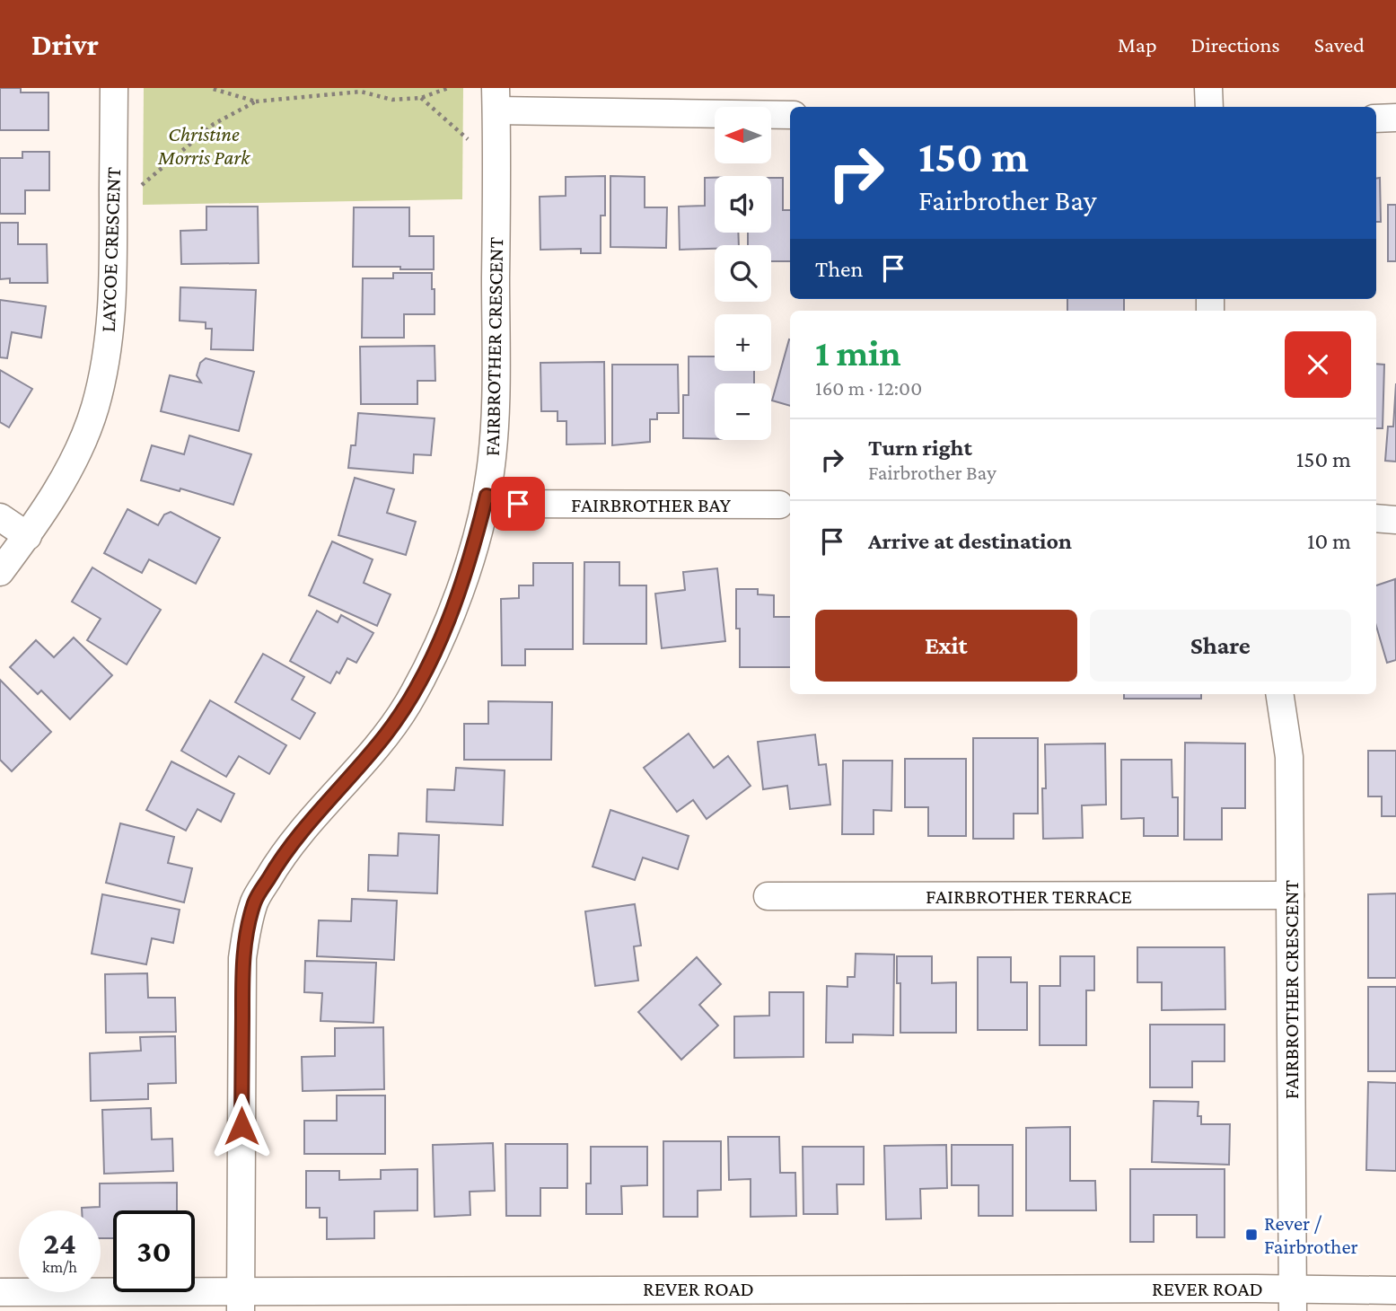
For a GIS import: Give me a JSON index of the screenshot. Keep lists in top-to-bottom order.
{
  "streets": {
    "street": [
      "LAYCOE CRESCENT",
      "FAIRBROTHER CRESCENT",
      "FAIRBROTHER BAY",
      "FAIRBROTHER TERRACE",
      "REVER ROAD"
    ]
  },
  "crossings": [
    ["FAIRBROTHER CRESCENT", "FAIRBROTHER BAY"],
    ["FAIRBROTHER CRESCENT", "FAIRBROTHER TERRACE"],
    ["FAIRBROTHER CRESCENT", "REVER ROAD"]
  ],
  "parks": ["Christine Morris Park"],
  "places": {
    "transit": ["Rever / Fairbrother"]
  },
  "north": "left",
  "page": {
    "header": "Drivr",
    "nav": ["Map", "Directions", "Saved"],
    "map_buttons": ["+", "−"],
    "turn": ["150 m", "Fairbrother Bay"],
    "then": "Then",
    "heading": ["1 min", "160 m · 12:00"],
    "list": [
      {
        "name": "Turn right",
        "note": "Fairbrother Bay",
        "value": "150 m"
      },
      {
        "name": "Arrive at destination",
        "value": "10 m"
      }
    ],
    "buttons": ["Exit", "Share"],
    "speed": "24 km/h",
    "limit": "30"
  }
}
